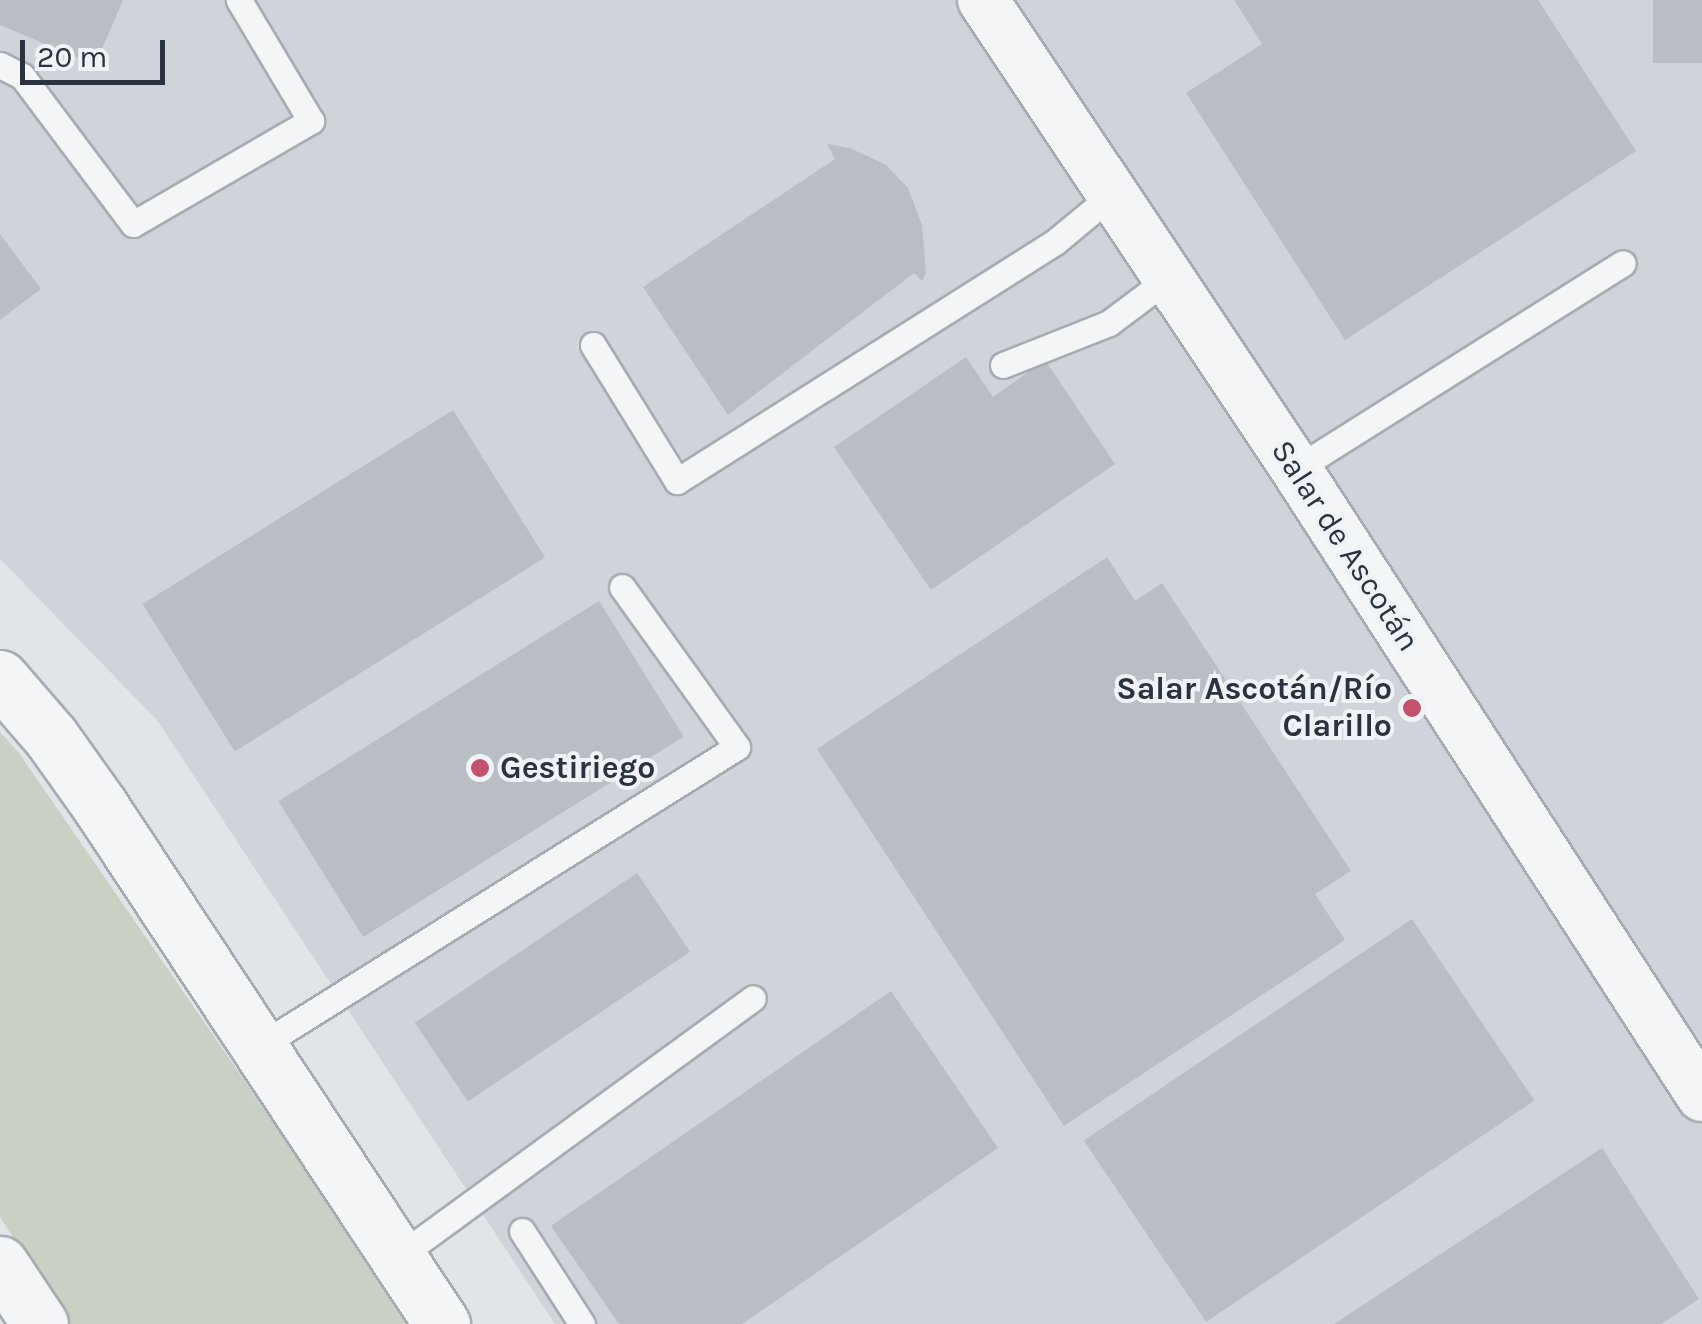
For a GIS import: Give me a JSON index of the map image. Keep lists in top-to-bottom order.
{
  "streets": {
    "street": ["Salar de Ascotán"]
  },
  "places": ["Salar Ascotán/Río Clarillo", "Gestiriego"],
  "scale_bar": "20 m"
}
